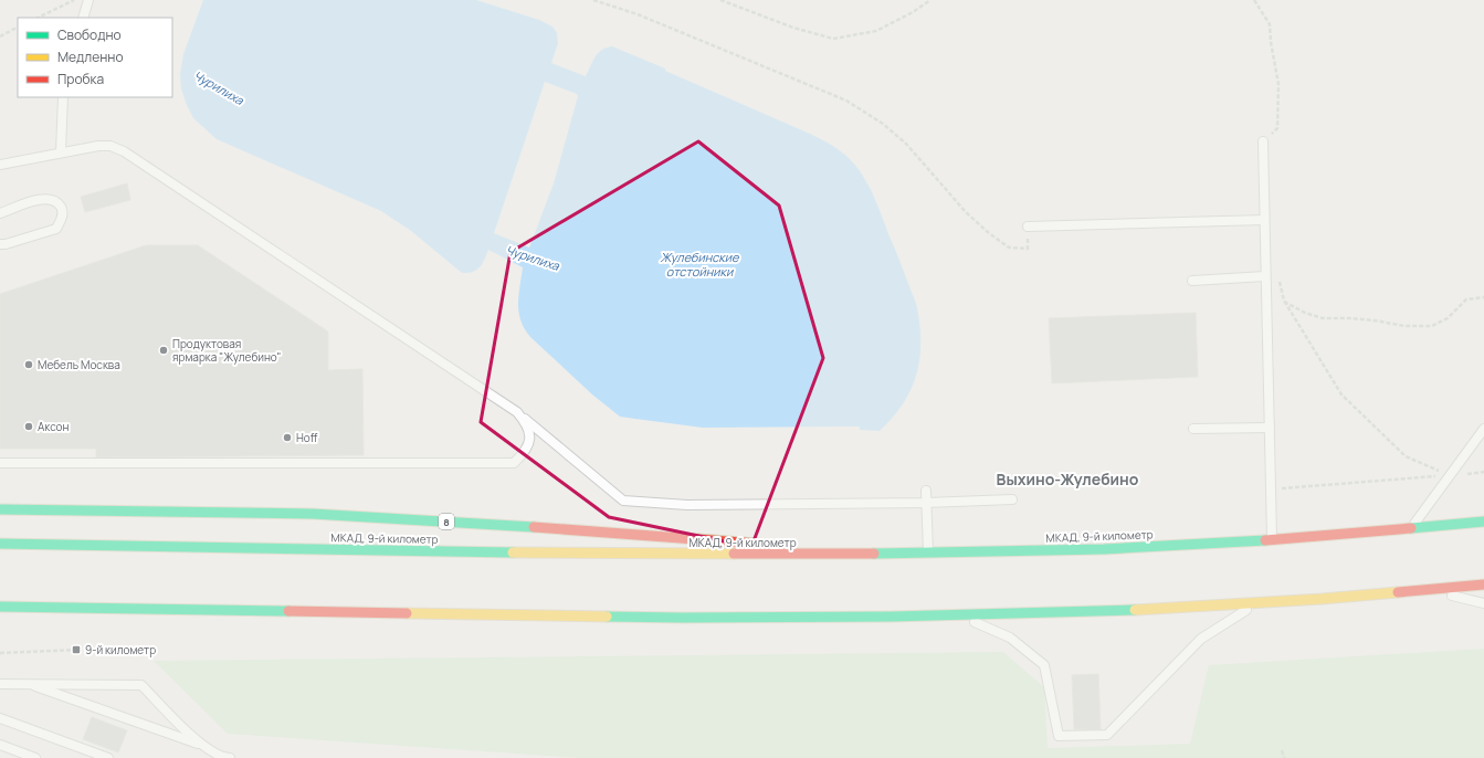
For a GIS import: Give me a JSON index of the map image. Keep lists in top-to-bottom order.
{
  "streets": {
    "main road": ["8", "МКАД, 9-й километр"]
  },
  "crossings": [
    ["8", "МКАД, 9-й километр"]
  ],
  "districts": ["Выхино-Жулебино"],
  "water": ["Чурилиха", "Жулебинские отстойники"],
  "places": {
    "other": [
      "Продуктовая ярмарка \"Жулебино\"",
      "Мебель Москва",
      "Аксон",
      "Hoff"
    ],
    "transit": ["9-й километр"]
  },
  "legend": ["Свободно", "Медленно", "Пробка"]
}
